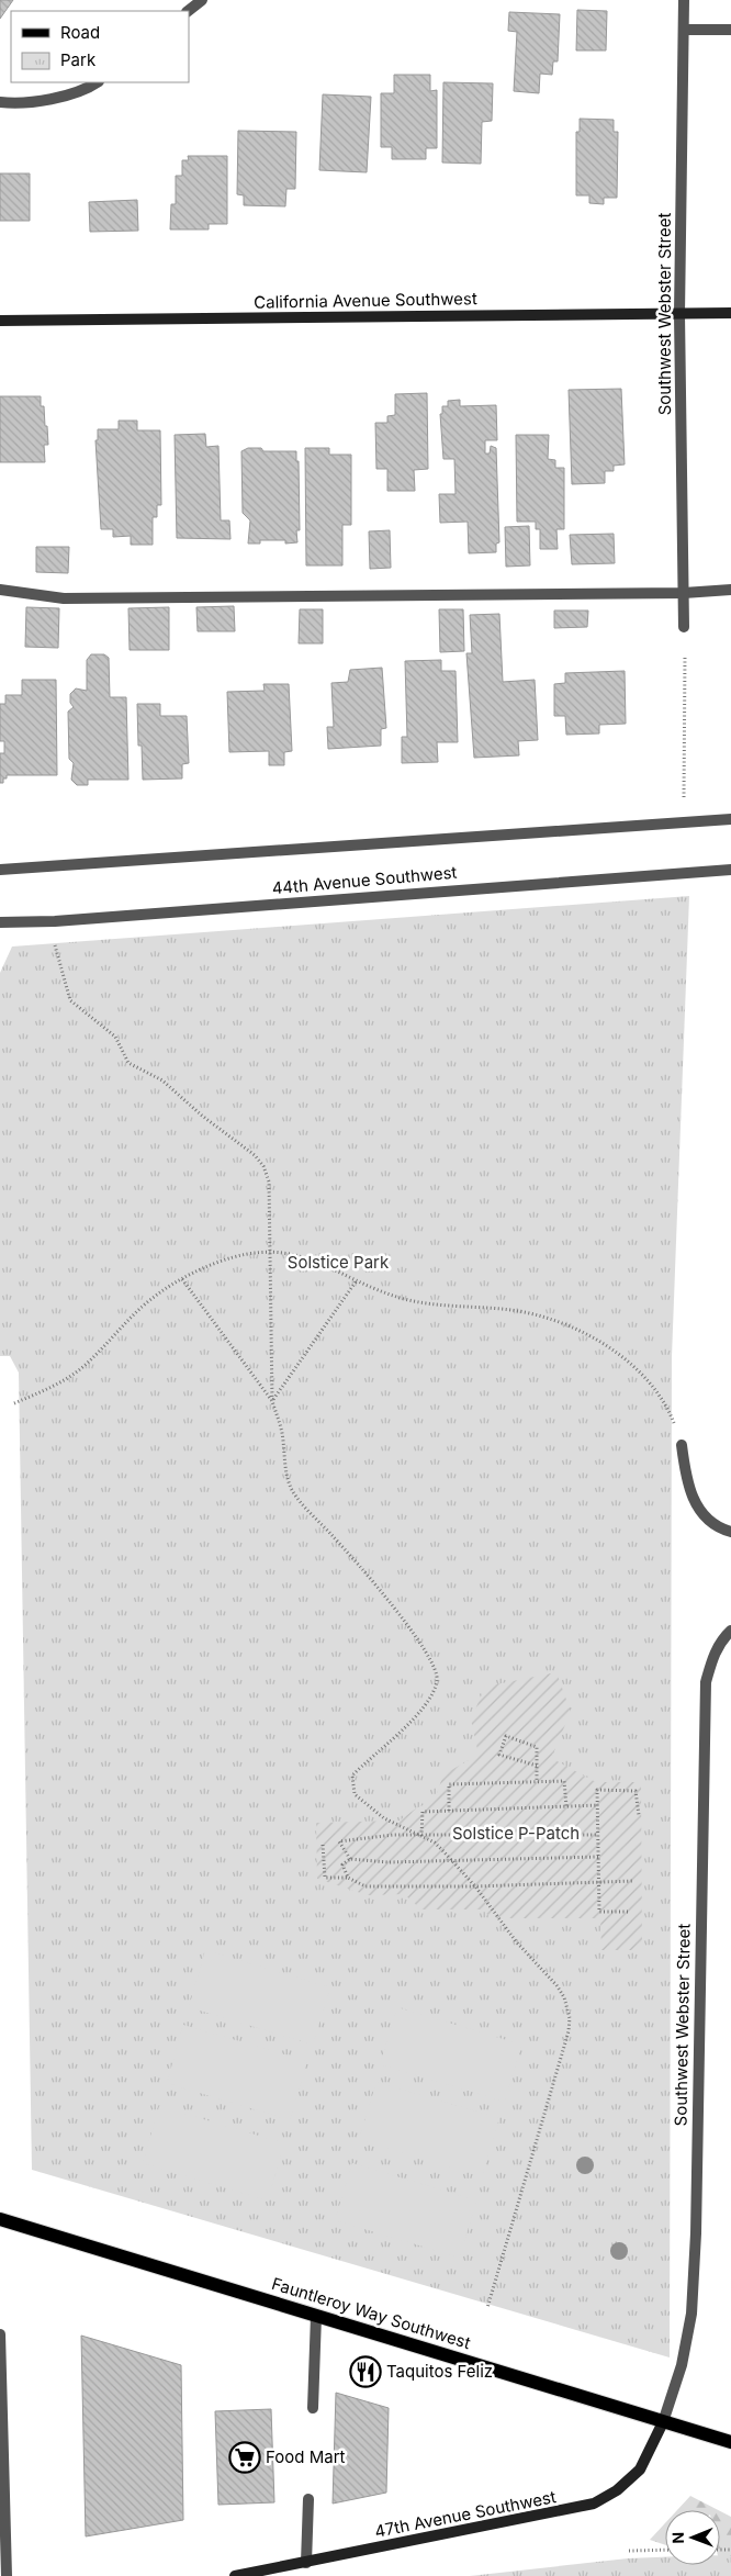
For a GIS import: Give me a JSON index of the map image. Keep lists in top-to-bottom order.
{
  "streets": {
    "main road": ["California Avenue Southwest", "Fauntleroy Way Southwest", "47th Avenue Southwest"],
    "street": ["Southwest Webster Street", "44th Avenue Southwest"]
  },
  "crossings": [
    ["California Avenue Southwest", "Southwest Webster Street"],
    ["Southwest Webster Street", "Fauntleroy Way Southwest"],
    ["Southwest Webster Street", "47th Avenue Southwest"],
    ["Fauntleroy Way Southwest", "47th Avenue Southwest"]
  ],
  "parks": ["Solstice Park", "Solstice P-Patch"],
  "places": {
    "restaurant": ["Taquitos Feliz"],
    "supermarket": ["Food Mart"]
  },
  "legend": ["Road", "Park"],
  "north": "left"
}
